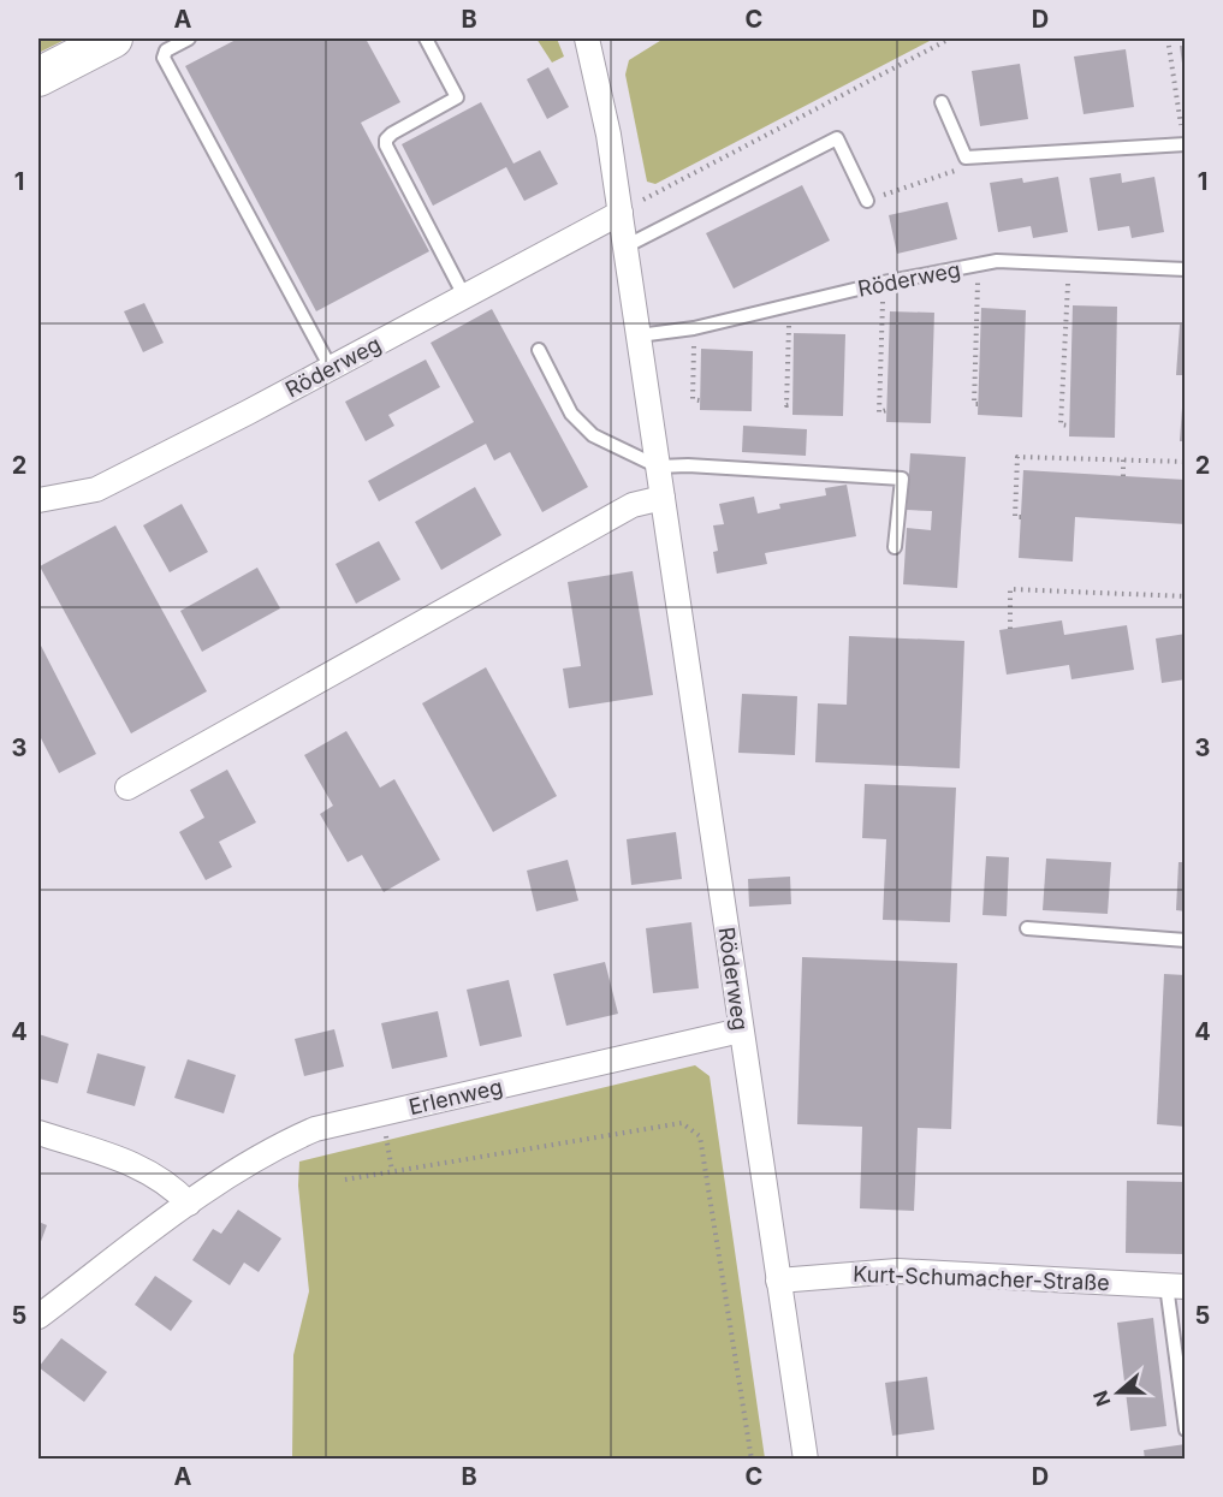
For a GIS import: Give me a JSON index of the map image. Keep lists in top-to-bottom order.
{
  "streets": {
    "street": ["Röderweg", "Erlenweg", "Kurt-Schumacher-Straße"]
  },
  "crossings": [
    ["Röderweg", "Erlenweg"],
    ["Röderweg", "Kurt-Schumacher-Straße"]
  ],
  "north": "left",
  "grid": {
    "columns": [
      "A",
      "B",
      "C",
      "D"
    ],
    "rows": [
      "1",
      "2",
      "3",
      "4",
      "5"
    ]
  }
}
